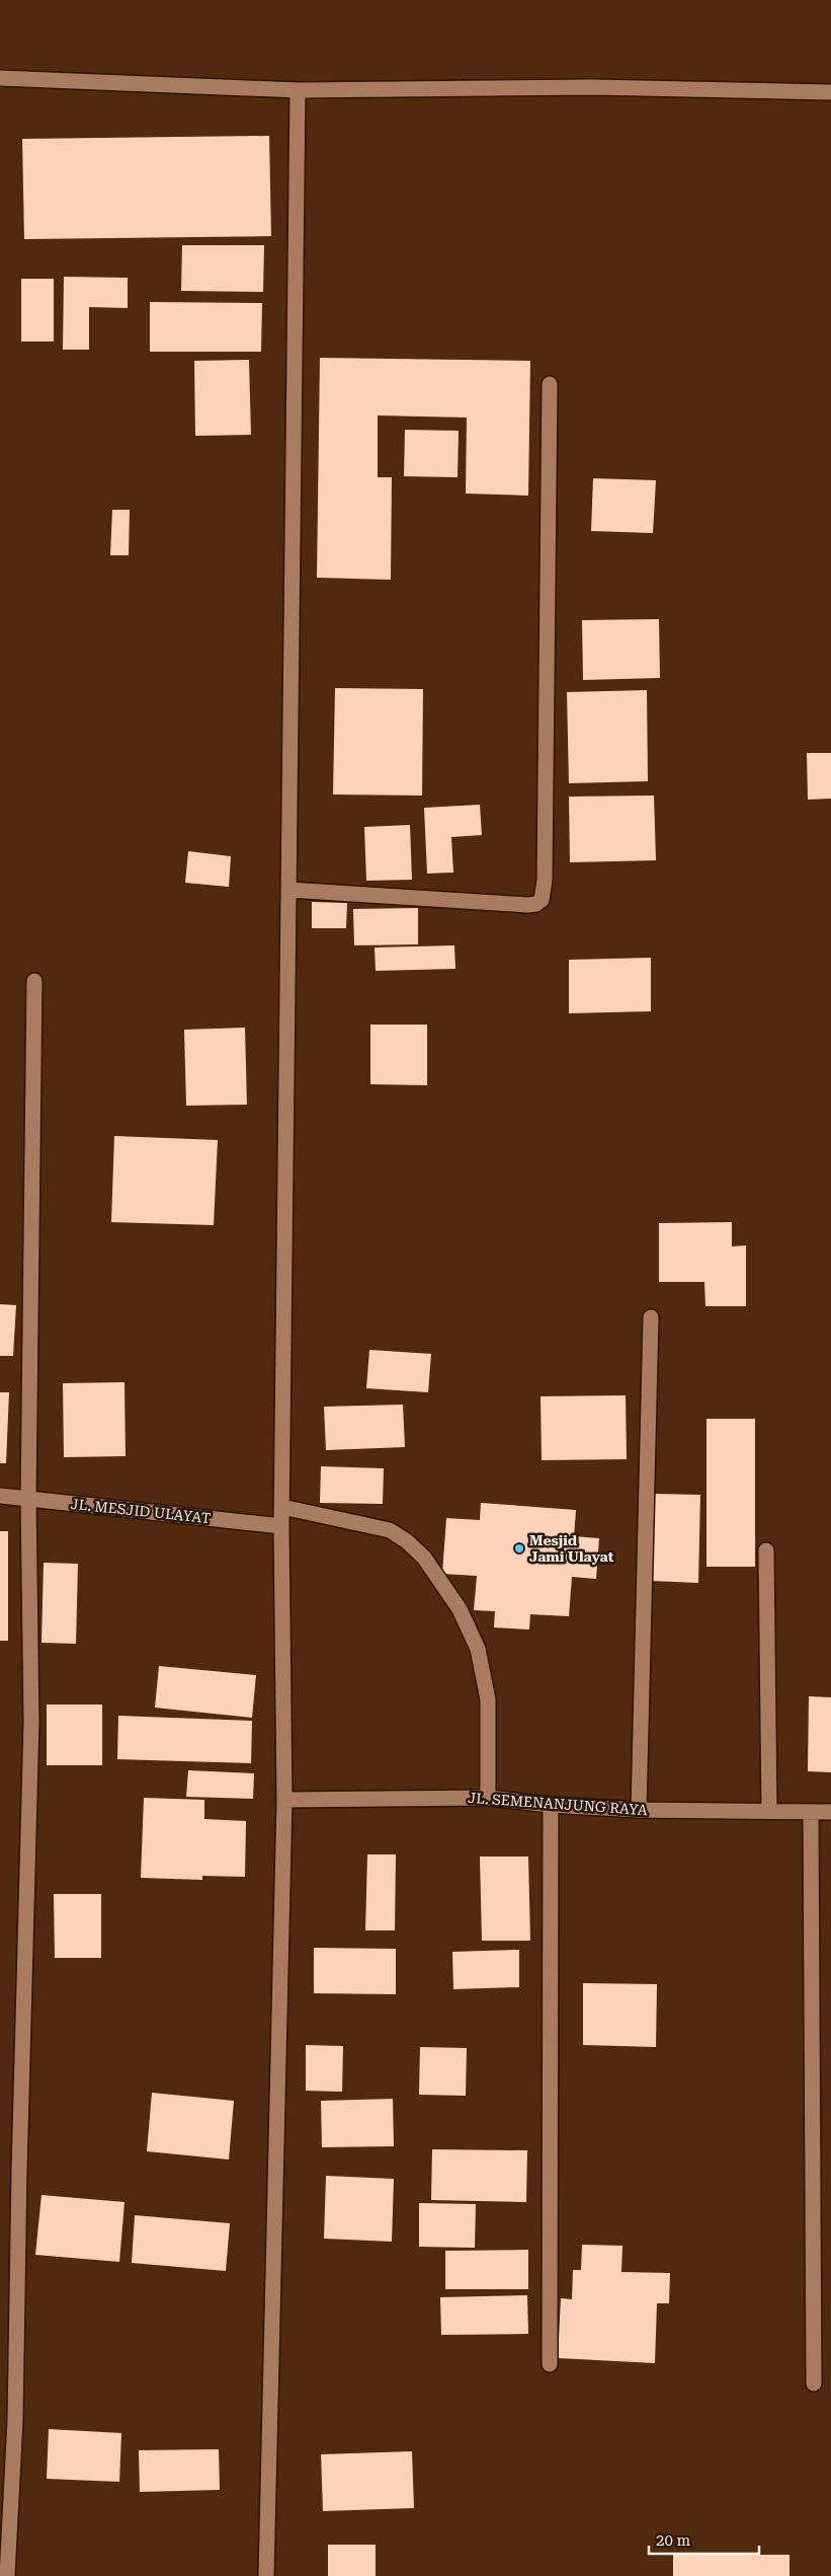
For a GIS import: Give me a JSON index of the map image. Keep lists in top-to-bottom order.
{
  "streets": {
    "street": ["JL. MESJID ULAYAT", "JL. SEMENANJUNG RAYA"]
  },
  "places": ["Mesjid Jami Ulayat"],
  "scale_bar": "20 m"
}
